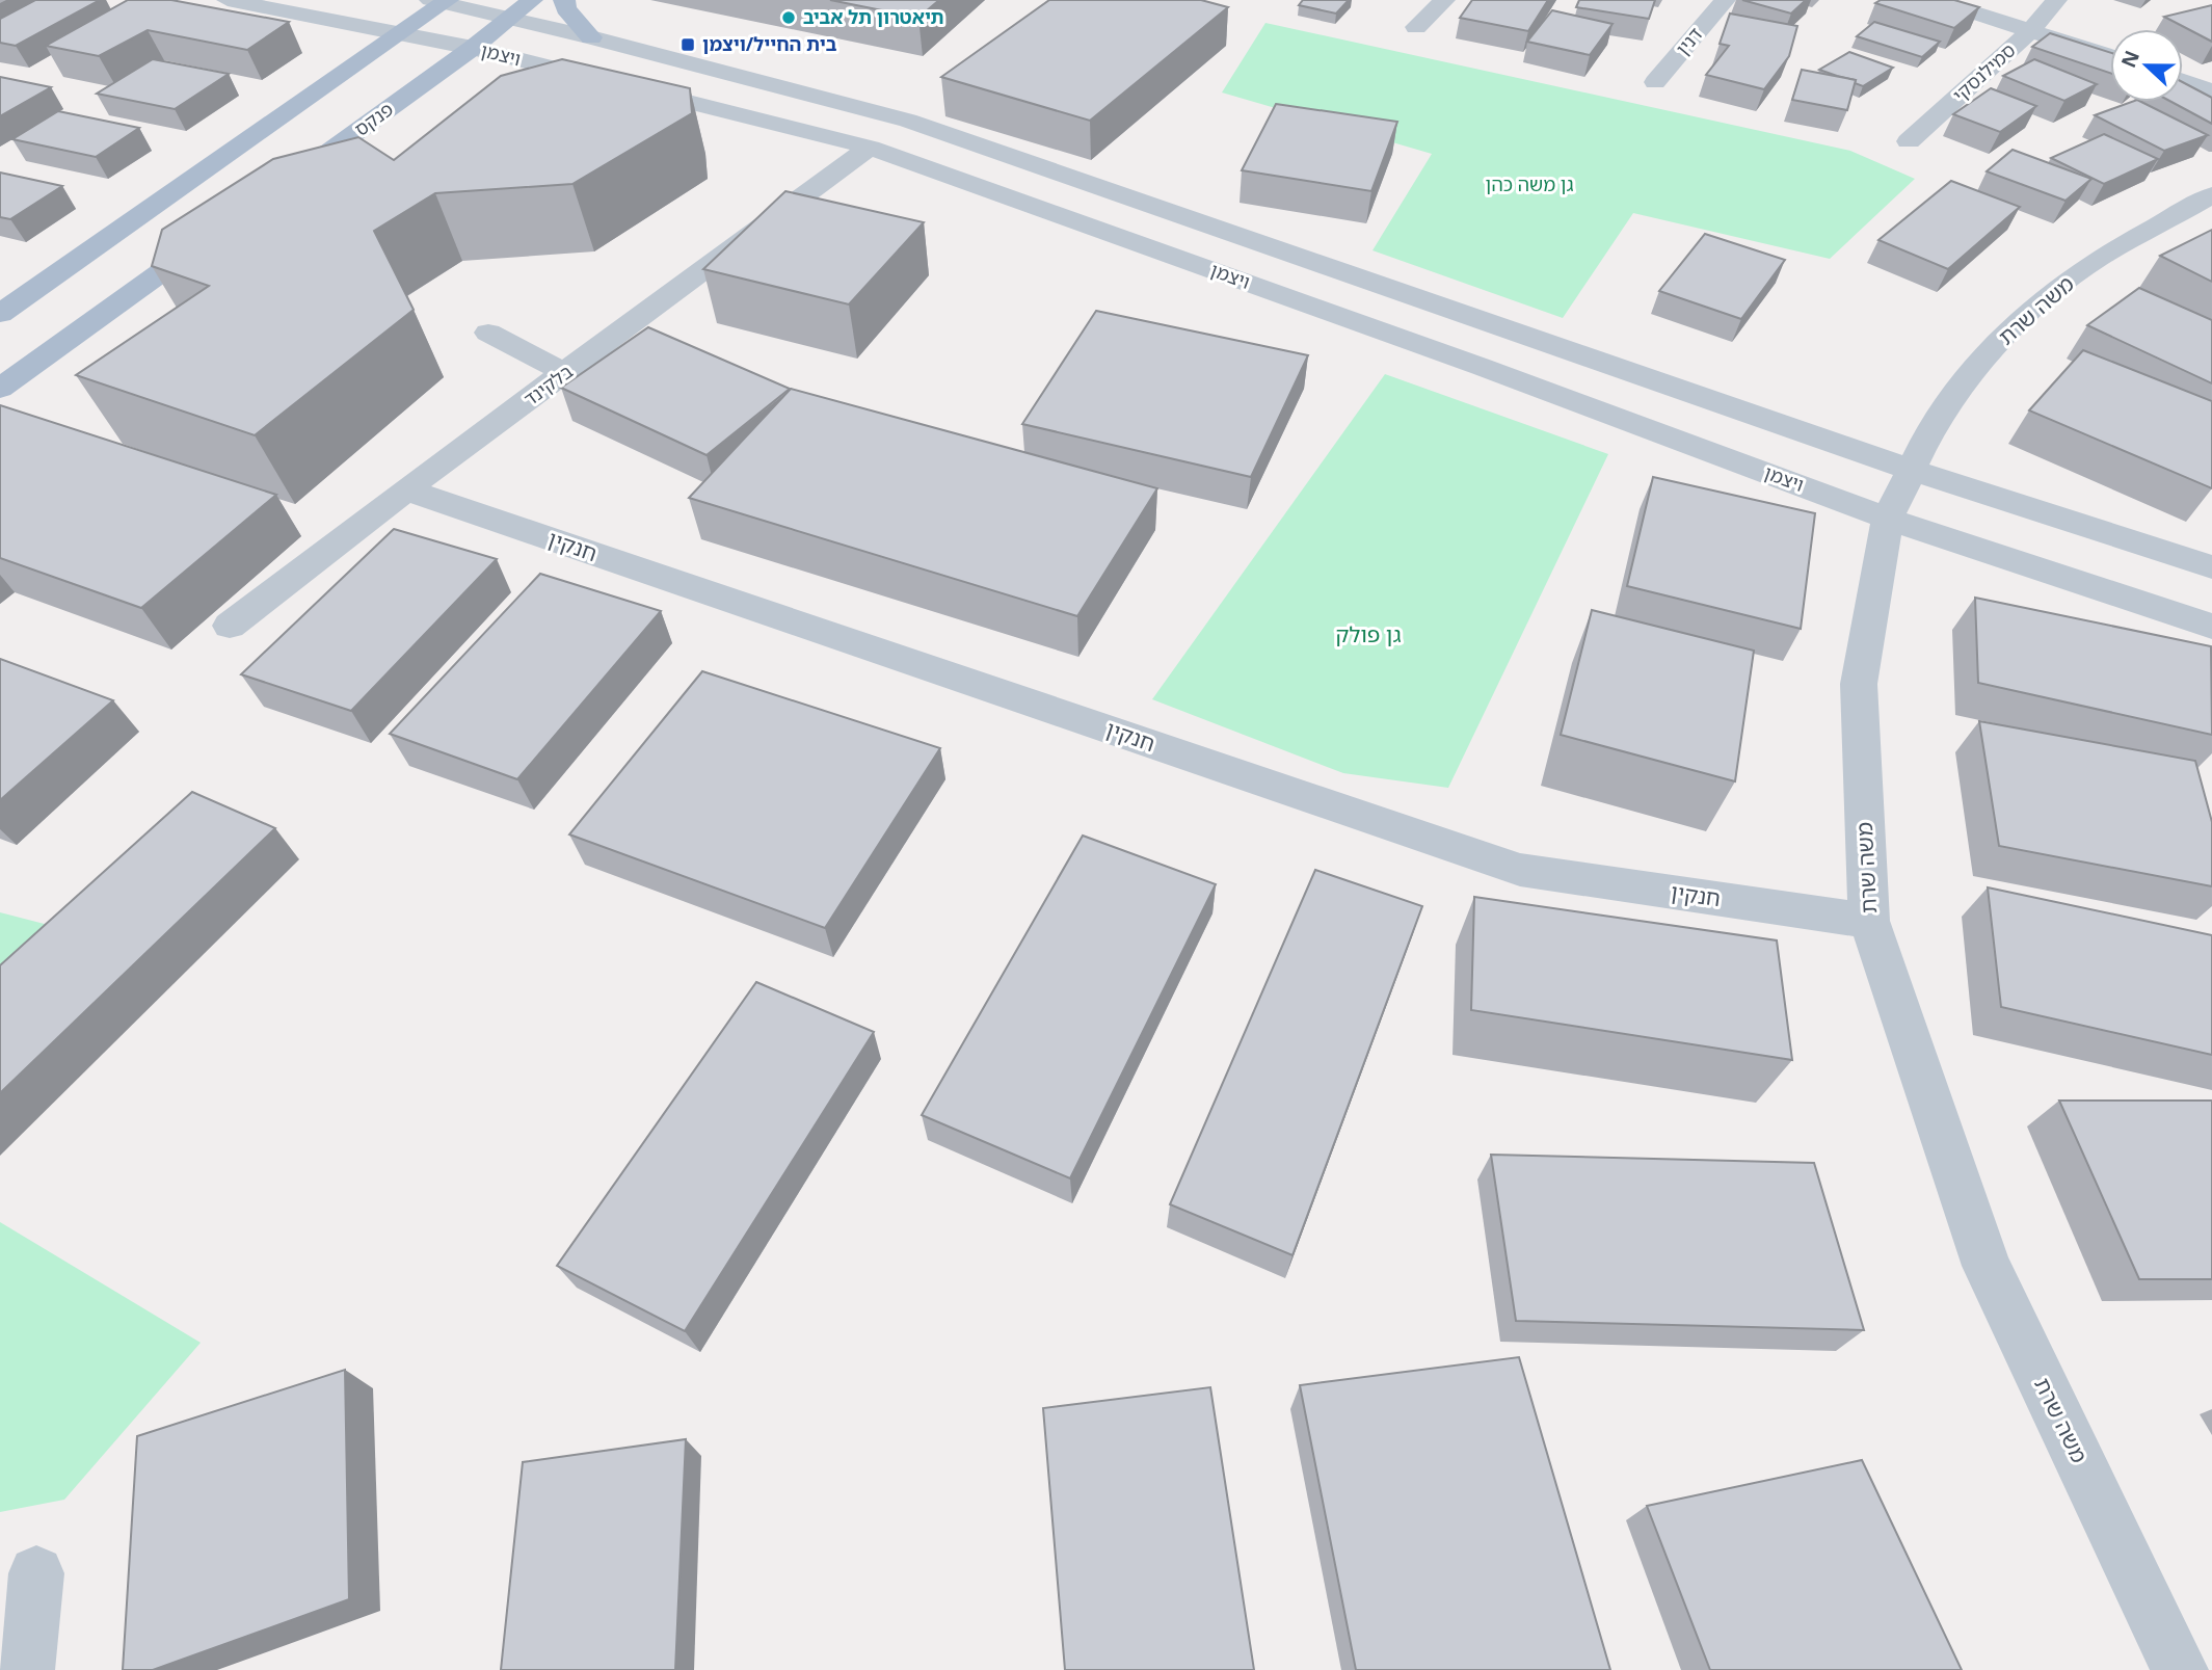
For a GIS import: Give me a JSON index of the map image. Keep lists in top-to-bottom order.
{
  "streets": {
    "main road": ["פנקס"],
    "street": [
      "דנין",
      "ויצמן",
      "סמילנסקי",
      "משה שרת",
      "בלקינד",
      "חנקין"
    ]
  },
  "crossings": [
    ["ויצמן", "פנקס"],
    ["ויצמן", "משה שרת"],
    ["ויצמן", "בלקינד"],
    ["משה שרת", "חנקין"],
    ["בלקינד", "חנקין"]
  ],
  "parks": ["גן משה כהן", "גן פולק"],
  "places": {
    "other": ["תיאטרון תל אביב"],
    "transit": ["בית החייל/ויצמן"]
  },
  "north": "left"
}
